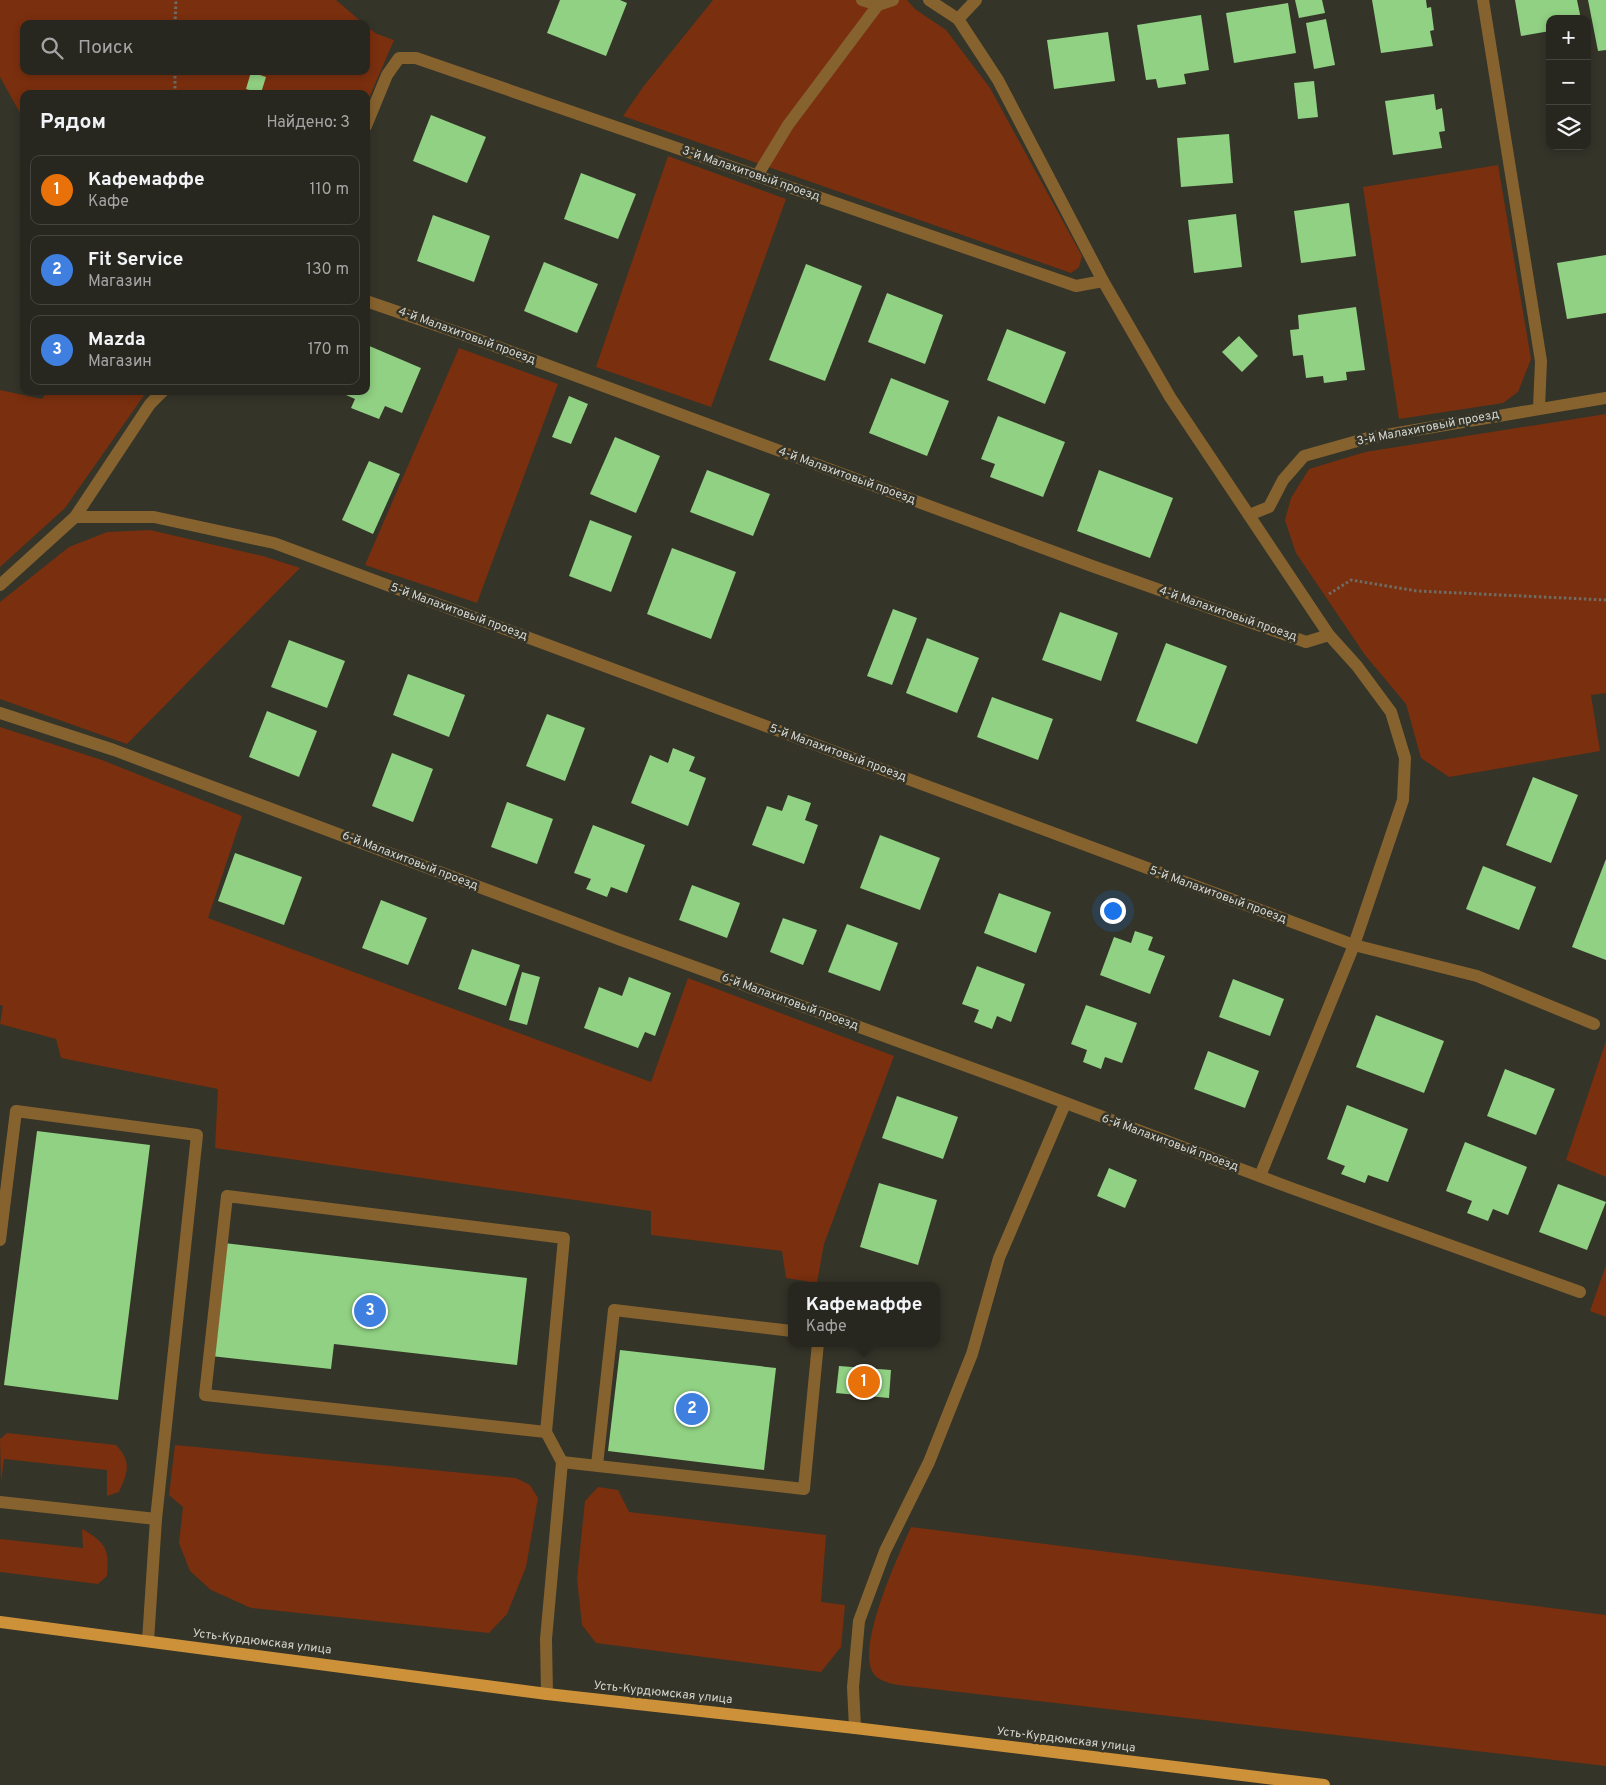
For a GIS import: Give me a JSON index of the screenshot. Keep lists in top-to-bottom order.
{
  "streets": {
    "main road": ["Усть-Курдюмская улица"],
    "street": [
      "3-й Малахитовый проезд",
      "4-й Малахитовый проезд",
      "5-й Малахитовый проезд",
      "6-й Малахитовый проезд"
    ]
  },
  "page": {
    "map_buttons": ["+", "−"],
    "search": "Поиск",
    "heading": ["Рядом", "Найдено: 3"],
    "list": [
      {
        "mark": "1",
        "name": "Кафемаффе",
        "note": "Кафе",
        "value": "110 m"
      },
      {
        "mark": "2",
        "name": "Fit Service",
        "note": "Магазин",
        "value": "130 m"
      },
      {
        "mark": "3",
        "name": "Mazda",
        "note": "Магазин",
        "value": "170 m"
      }
    ],
    "popup": ["Кафемаффе", "Кафе"],
    "pins": ["3", "1", "2"]
  }
}
